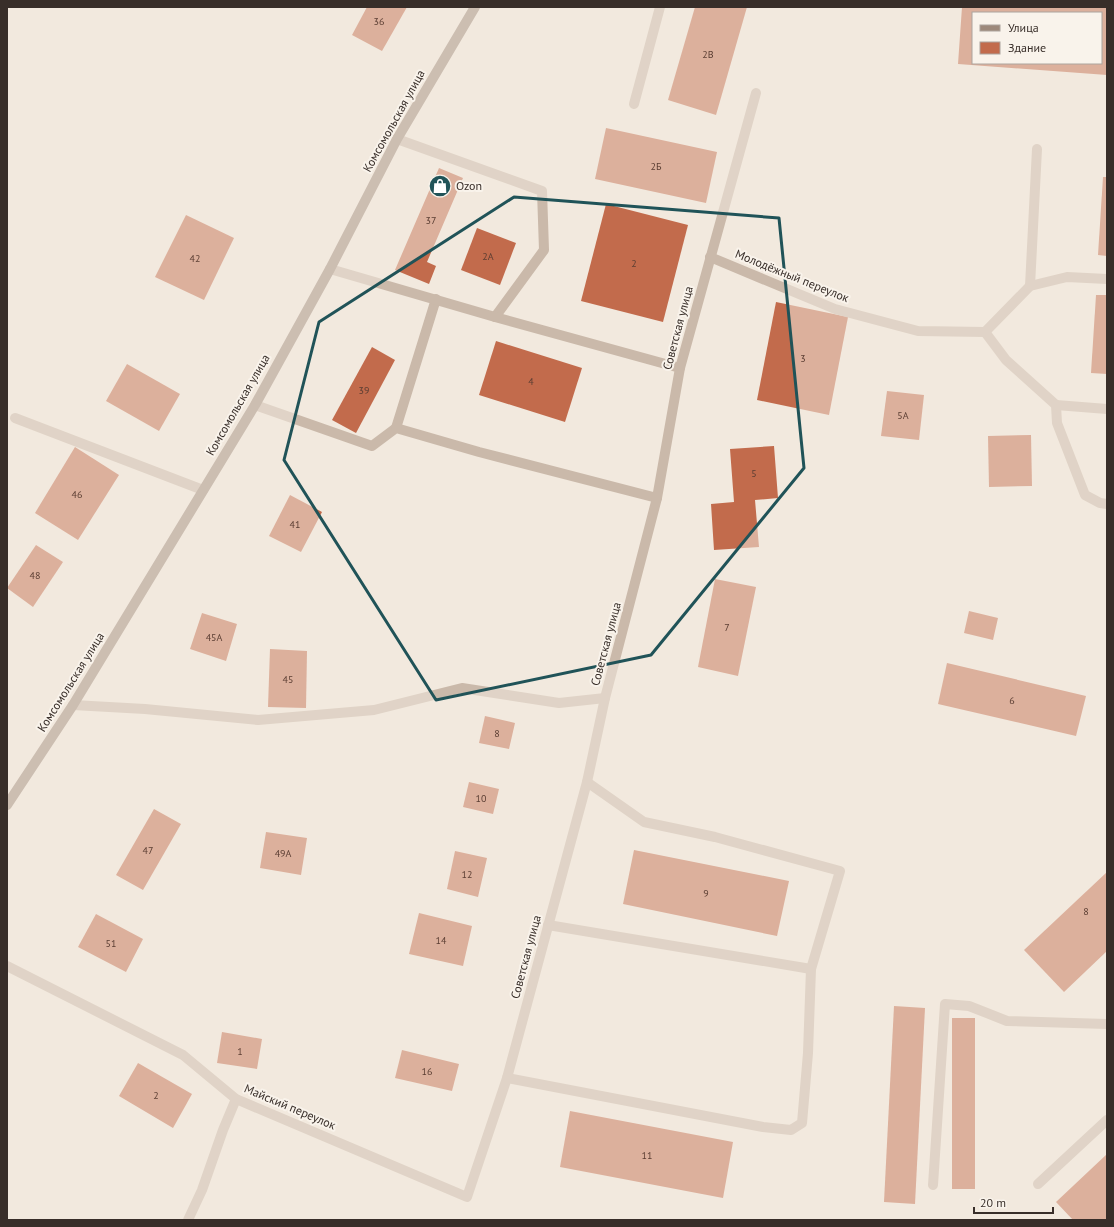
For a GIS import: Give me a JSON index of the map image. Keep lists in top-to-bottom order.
{
  "streets": {
    "street": [
      "Комсомольская улица",
      "Молодёжный переулок",
      "Советская улица",
      "Майский переулок"
    ]
  },
  "crossings": [
    ["Молодёжный переулок", "Советская улица"],
    ["Советская улица", "Майский переулок"]
  ],
  "places": {
    "shop": ["Ozon"]
  },
  "house_numbers": [
    "36",
    "2В",
    "2Б",
    "37",
    "2А",
    "42",
    "2",
    "3",
    "4",
    "39",
    "5А",
    "5",
    "46",
    "41",
    "48",
    "7",
    "45А",
    "45",
    "6",
    "8",
    "10",
    "47",
    "49А",
    "12",
    "9",
    "8",
    "14",
    "51",
    "1",
    "16",
    "2",
    "11"
  ],
  "legend": ["Улица", "Здание"],
  "scale_bar": "20 m"
}
